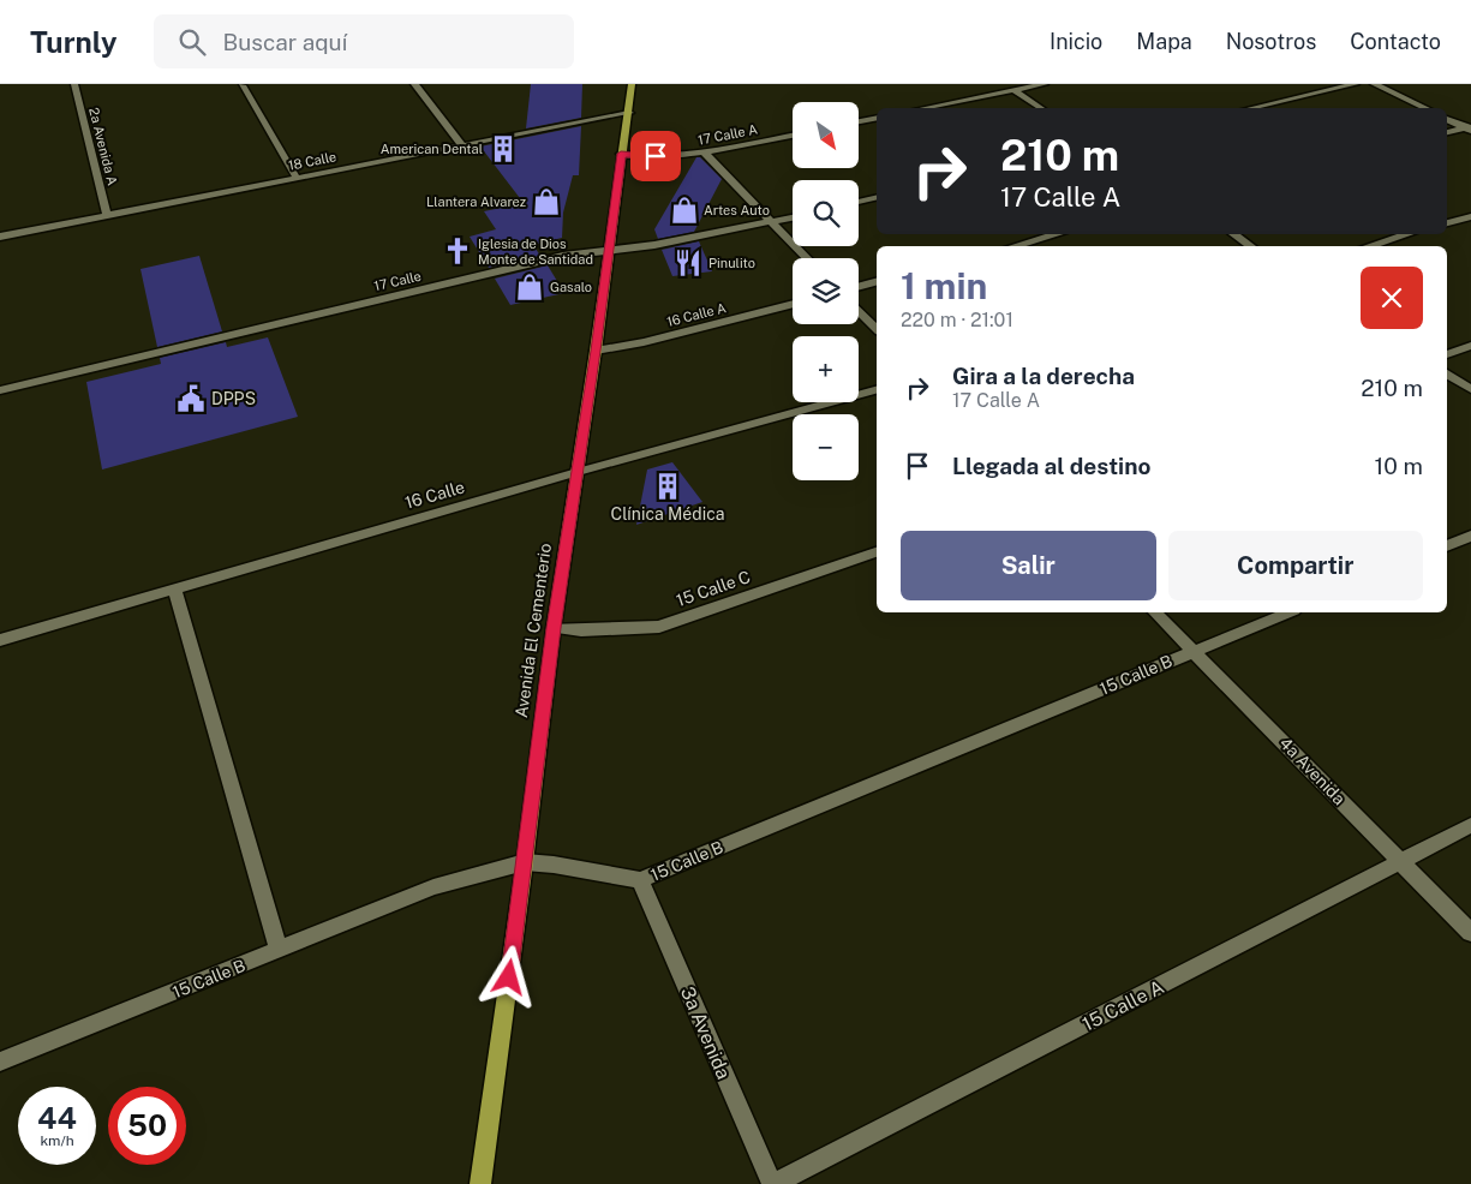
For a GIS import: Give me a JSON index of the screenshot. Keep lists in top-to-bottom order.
{
  "streets": {
    "main road": ["Avenida El Cementerio"],
    "street": [
      "17 Calle A",
      "2a Avenida A",
      "18 Calle",
      "17 Calle",
      "16 Calle A",
      "16 Calle",
      "15 Calle C",
      "15 Calle B",
      "4a Avenida",
      "15 Calle A",
      "3a Avenida"
    ]
  },
  "crossings": [
    ["17 Calle A", "Avenida El Cementerio"],
    ["2a Avenida A", "18 Calle"],
    ["18 Calle", "Avenida El Cementerio"],
    ["17 Calle", "Avenida El Cementerio"],
    ["16 Calle A", "Avenida El Cementerio"],
    ["16 Calle", "Avenida El Cementerio"],
    ["15 Calle C", "Avenida El Cementerio"],
    ["Avenida El Cementerio", "15 Calle B"],
    ["15 Calle B", "4a Avenida"],
    ["15 Calle B", "3a Avenida"],
    ["4a Avenida", "15 Calle A"],
    ["15 Calle A", "3a Avenida"]
  ],
  "places": {
    "building": ["American Dental", "Clínica Médica"],
    "shop": ["Llantera Alvarez", "Artes Auto", "Gasalo"],
    "church": ["Iglesia de Dios Monte de Santidad"],
    "restaurant": ["Pinulito"],
    "public building": ["DPPS"]
  },
  "north": "bottom right",
  "page": {
    "header": "Turnly",
    "search": "Buscar aquí",
    "nav": [
      "Inicio",
      "Mapa",
      "Nosotros",
      "Contacto"
    ],
    "map_buttons": ["+", "−"],
    "turn": ["210 m", "17 Calle A"],
    "heading": ["1 min", "220 m · 21:01"],
    "list": [
      {
        "name": "Gira a la derecha",
        "note": "17 Calle A",
        "value": "210 m"
      },
      {
        "name": "Llegada al destino",
        "value": "10 m"
      }
    ],
    "buttons": ["Salir", "Compartir"],
    "speed": "44 km/h",
    "limit": "50"
  }
}
